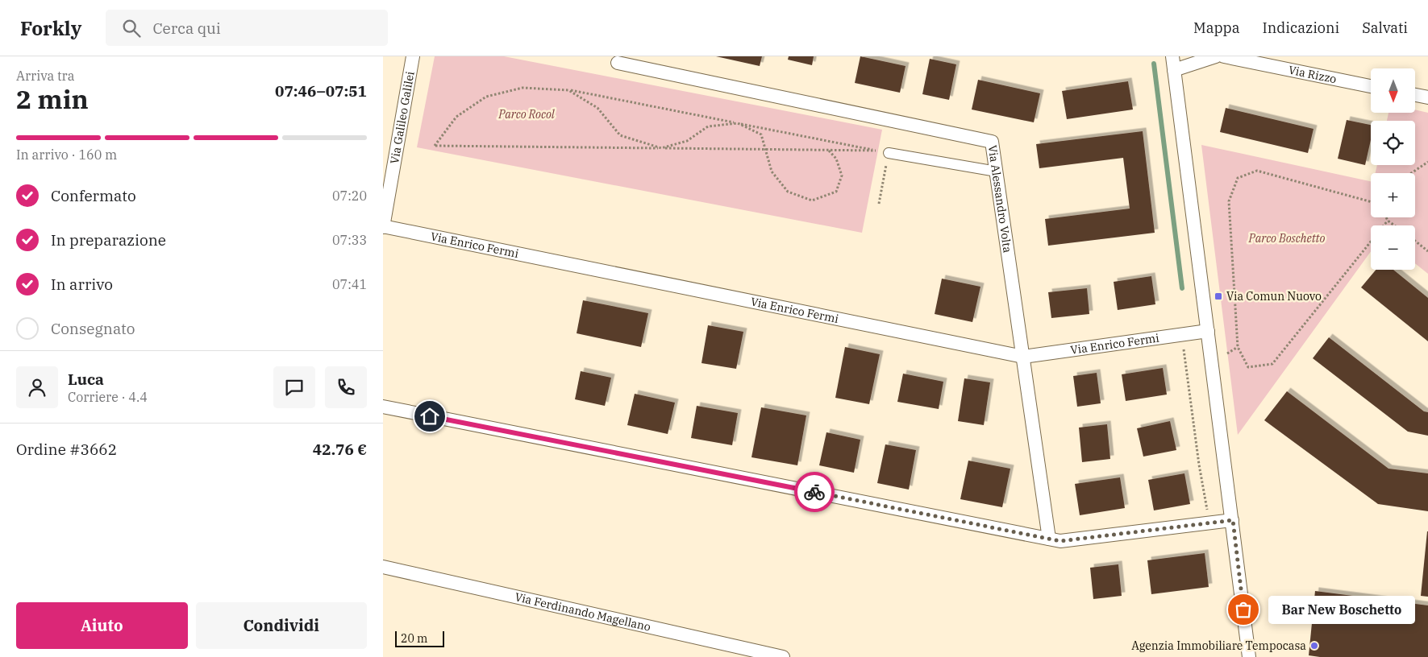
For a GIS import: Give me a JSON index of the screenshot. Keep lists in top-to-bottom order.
{
  "streets": {
    "street": [
      "Via Rizzo",
      "Via Galileo Galilei",
      "Via Alessandro Volta",
      "Via Enrico Fermi",
      "Via Ferdinando Magellano"
    ]
  },
  "crossings": [
    ["Via Galileo Galilei", "Via Enrico Fermi"],
    ["Via Alessandro Volta", "Via Enrico Fermi"]
  ],
  "parks": ["Parco Rocol", "Parco Boschetto"],
  "places": {
    "transit": ["Via Comun Nuovo"],
    "other": ["Bar New Boschetto", "Agenzia Immobiliare Tempocasa"]
  },
  "scale_bar": "20 m",
  "north": "bottom",
  "page": {
    "header": "Forkly",
    "search": "Cerca qui",
    "nav": ["Mappa", "Indicazioni", "Salvati"],
    "heading": ["2 min", "Arriva tra", "07:46–07:51"],
    "panel": [
      "Luca",
      "Corriere · 4.4",
      "Ordine #3662",
      "42.76 €"
    ],
    "map_buttons": ["+", "−"],
    "bar": "In arrivo · 160 m",
    "list": [
      ["Confermato", "07:20"],
      ["In preparazione", "07:33"],
      ["In arrivo", "07:41"],
      "Consegnato"
    ],
    "buttons": ["Aiuto", "Condividi"],
    "bubble": "Bar New Boschetto",
    "scale": "20 m"
  }
}
